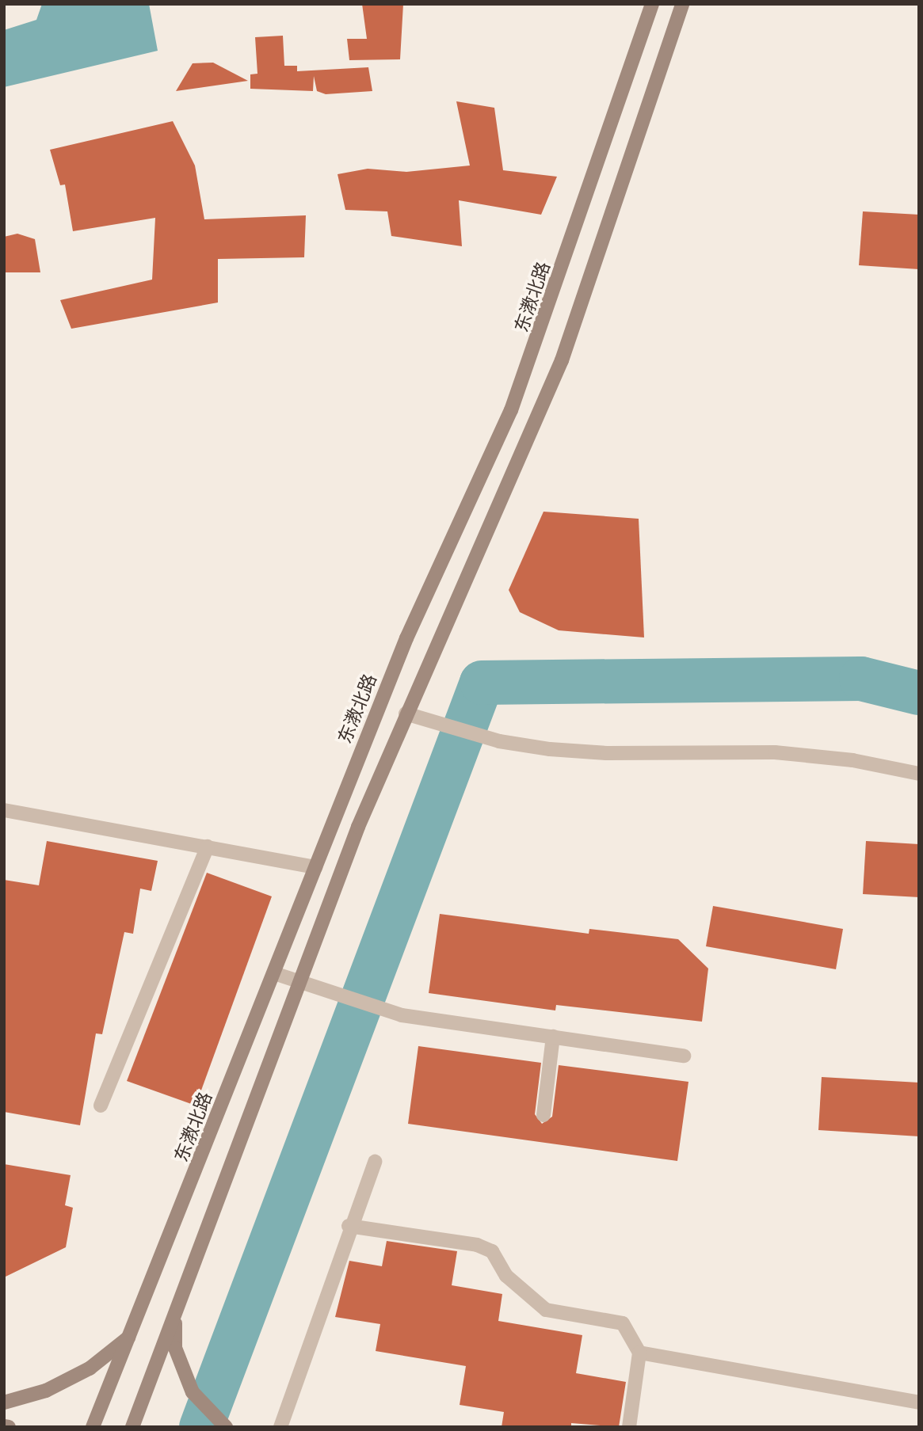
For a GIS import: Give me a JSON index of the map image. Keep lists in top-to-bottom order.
{
  "streets": {
    "main road": ["东漖北路"]
  }
}
